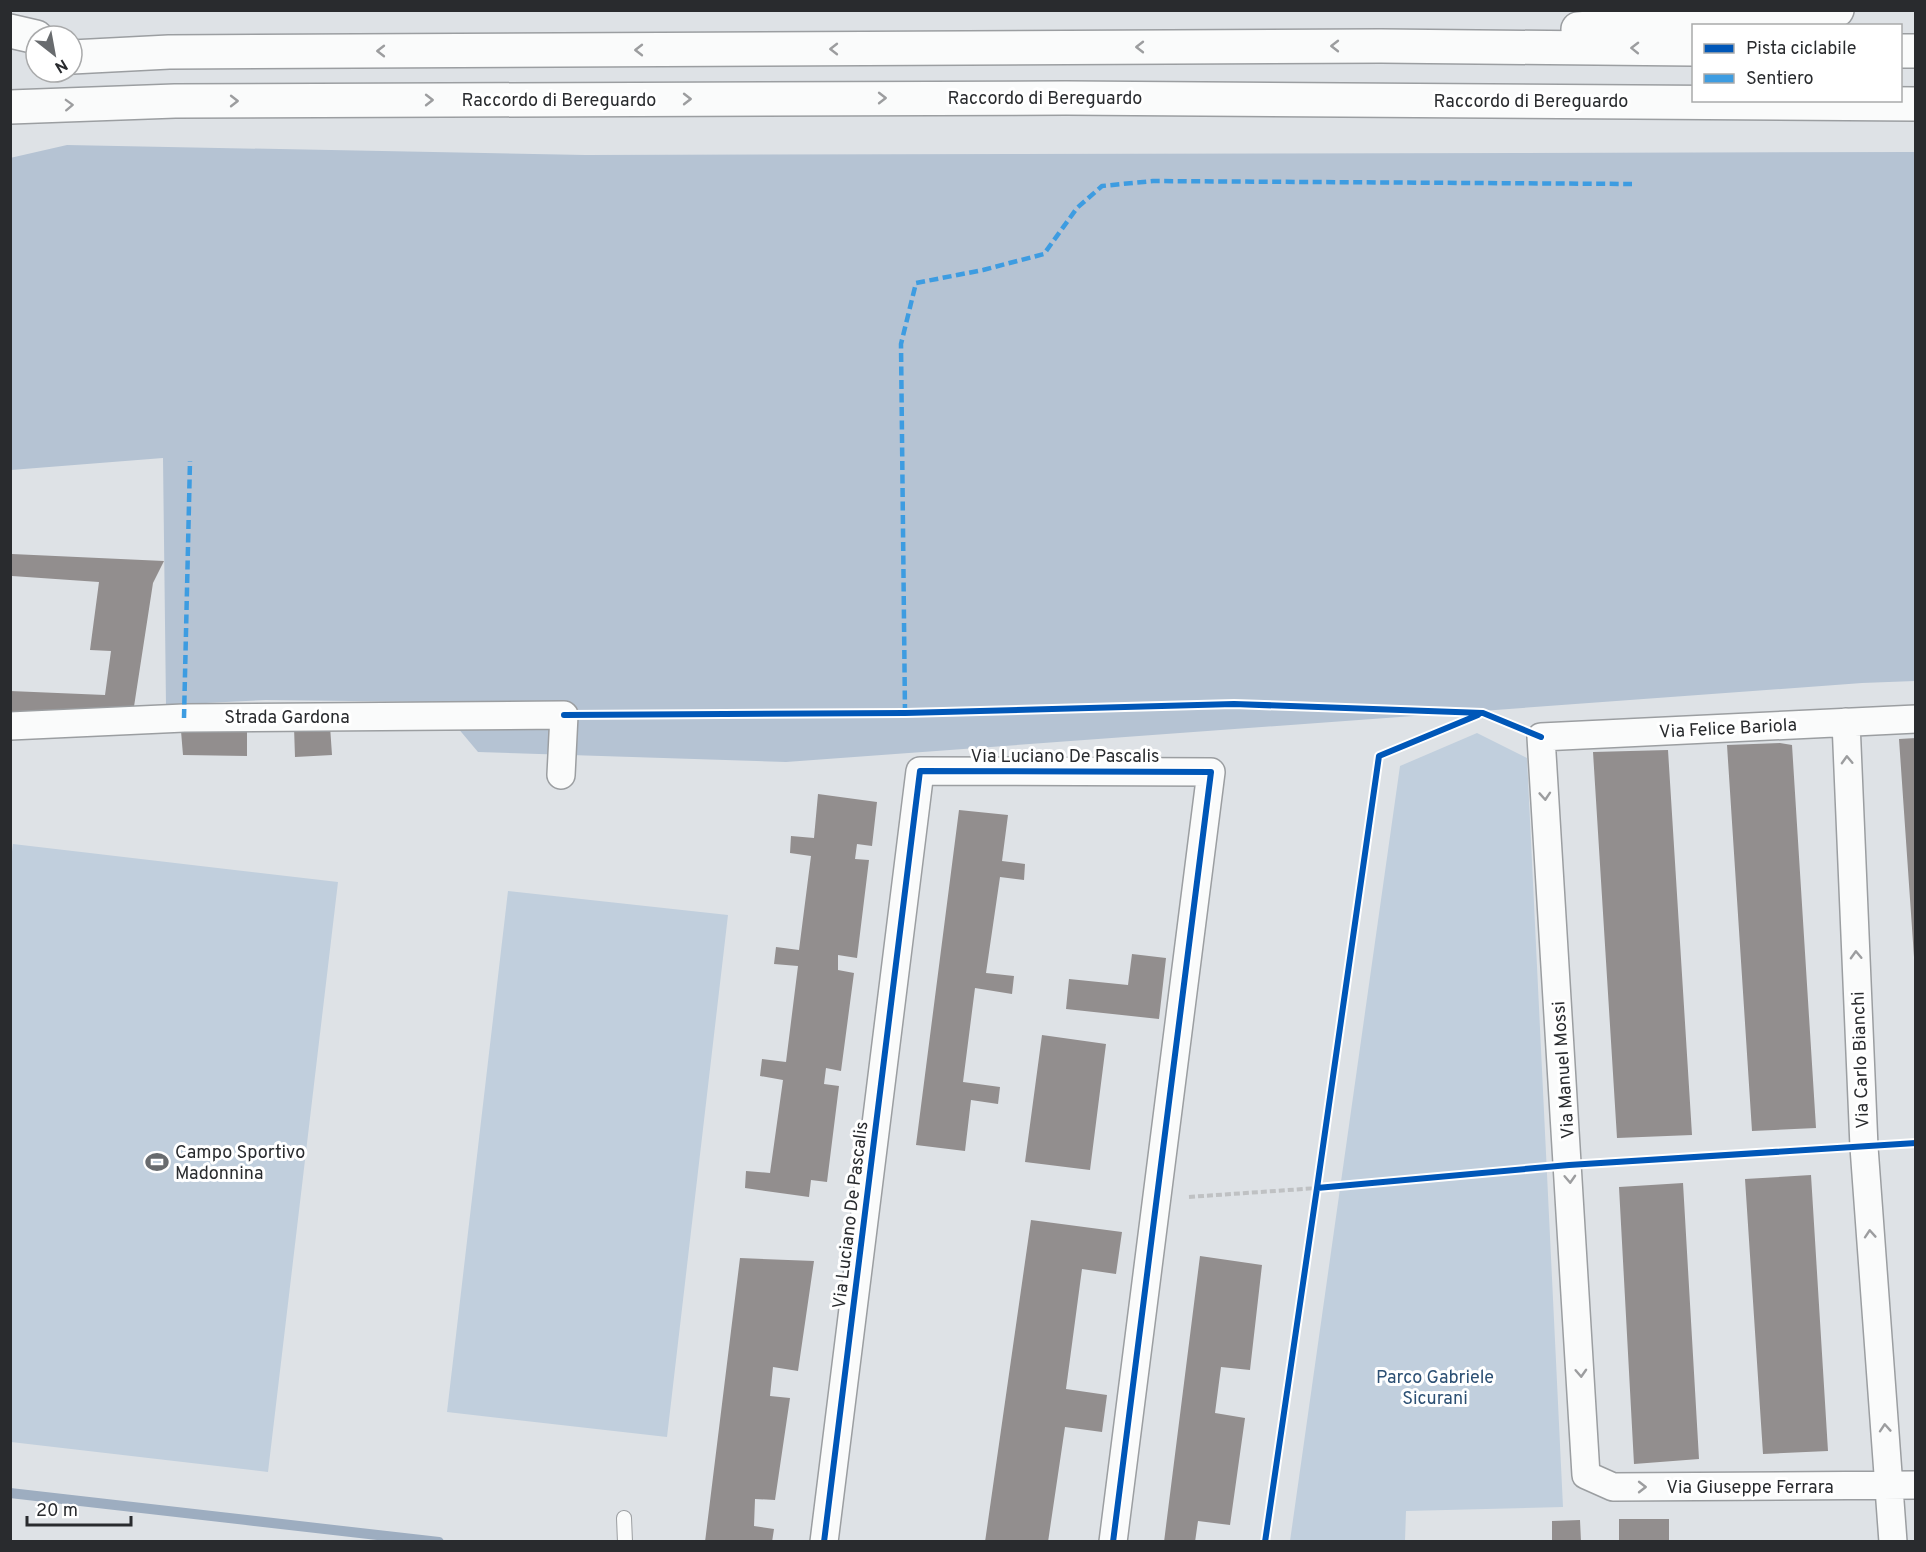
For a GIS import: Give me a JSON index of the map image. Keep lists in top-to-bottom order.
{
  "streets": {
    "highway": ["Raccordo di Bereguardo"],
    "street": [
      "Strada Gardona",
      "Via Felice Bariola",
      "Via Luciano De Pascalis",
      "Via Carlo Bianchi",
      "Via Manuel Mossi",
      "Via Giuseppe Ferrara"
    ]
  },
  "crossings": [
    ["Via Felice Bariola", "Via Carlo Bianchi"],
    ["Via Felice Bariola", "Via Manuel Mossi"],
    ["Via Carlo Bianchi", "Via Giuseppe Ferrara"],
    ["Via Manuel Mossi", "Via Giuseppe Ferrara"]
  ],
  "one_way": ["Via Carlo Bianchi", "Via Manuel Mossi", "Via Giuseppe Ferrara"],
  "parks": ["Parco Gabriele Sicurani"],
  "places": {
    "sports": ["Campo Sportivo Madonnina"]
  },
  "legend": ["Pista ciclabile", "Sentiero"],
  "scale_bar": "20 m",
  "north": "bottom right"
}
